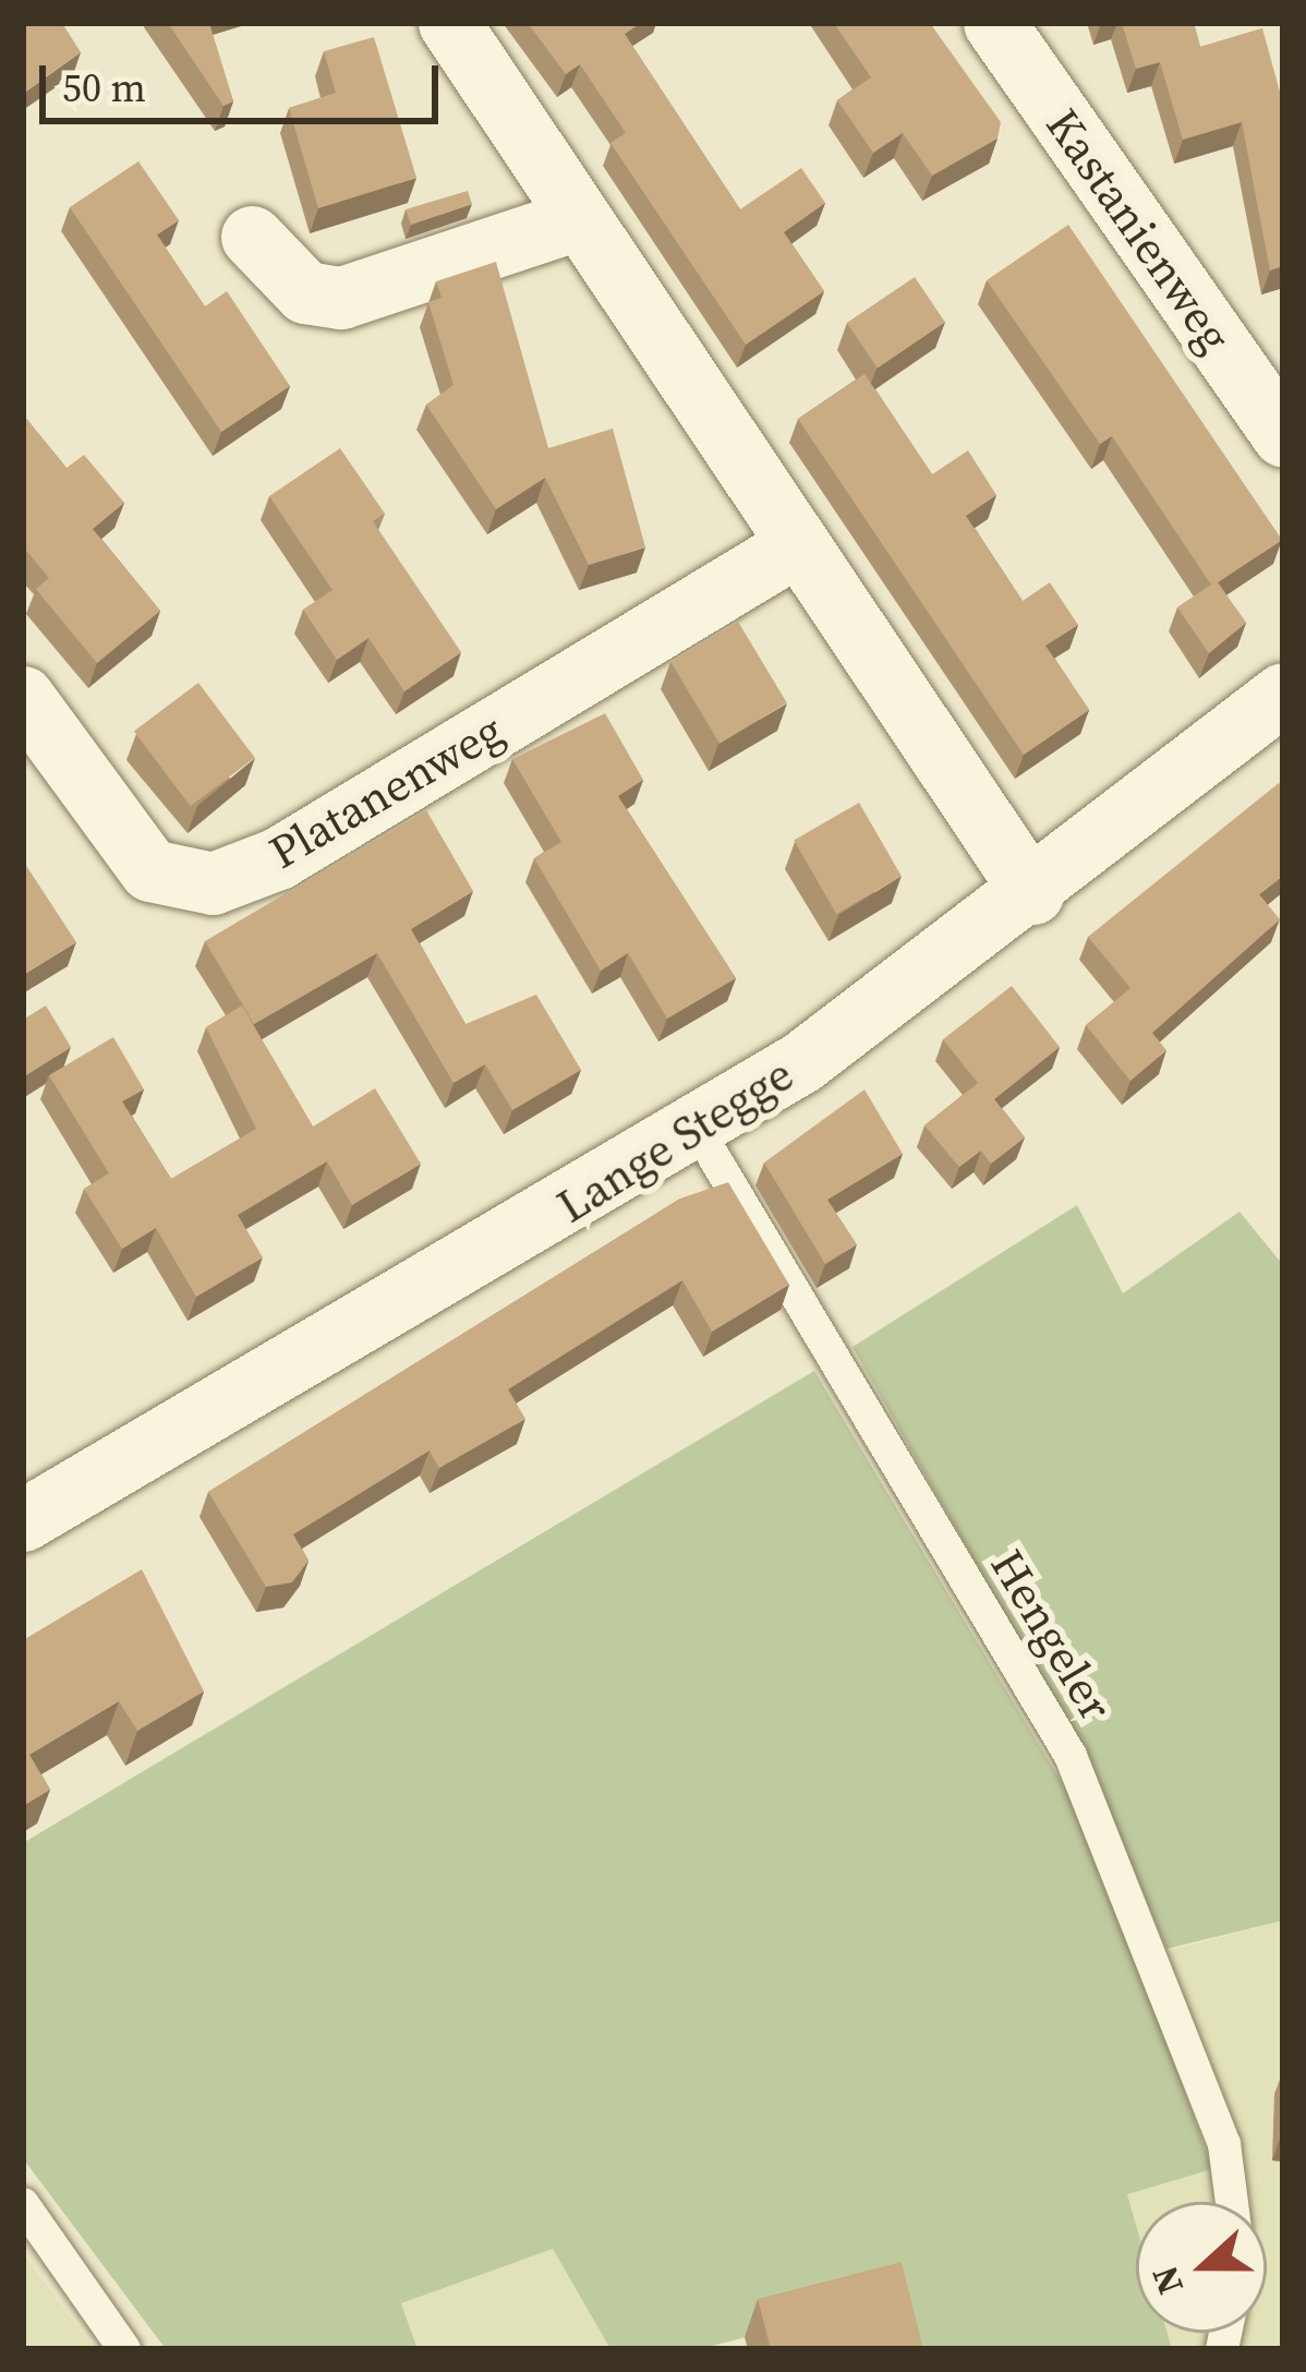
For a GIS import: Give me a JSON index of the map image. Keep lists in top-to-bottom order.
{
  "streets": {
    "street": ["Kastanienweg", "Platanenweg", "Lange Stegge"],
    "lane": ["Hengeler"]
  },
  "crossings": [
    ["Lange Stegge", "Hengeler"]
  ],
  "scale_bar": "50 m",
  "north": "left"
}
